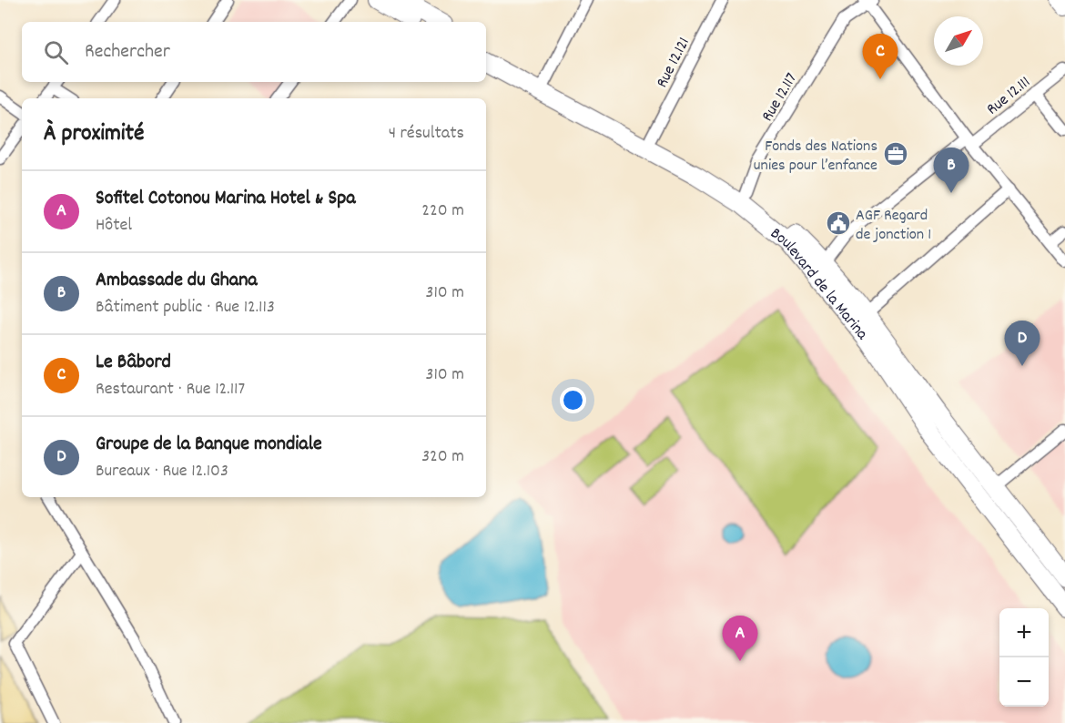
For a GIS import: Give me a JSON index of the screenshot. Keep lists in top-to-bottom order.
{
  "streets": {
    "main road": ["Boulevard de la Marina"],
    "street": ["Rue 12.121", "Rue 12.111", "Rue 12.117"]
  },
  "crossings": [
    ["Rue 12.121", "Boulevard de la Marina"],
    ["Rue 12.111", "Boulevard de la Marina"],
    ["Rue 12.117", "Boulevard de la Marina"]
  ],
  "places": {
    "office": ["Fonds des Nations unies pour l’enfance"],
    "public building": ["AGF Regard de jonction 1"]
  },
  "north": "top right",
  "page": {
    "search": "Rechercher",
    "pins": [
      "C",
      "B",
      "D",
      "A"
    ],
    "heading": ["À proximité", "4 résultats"],
    "list": [
      {
        "mark": "A",
        "name": "Sofitel Cotonou Marina Hotel & Spa",
        "note": "Hôtel",
        "value": "220 m"
      },
      {
        "mark": "B",
        "name": "Ambassade du Ghana",
        "note": "Bâtiment public · Rue 12.113",
        "value": "310 m"
      },
      {
        "mark": "C",
        "name": "Le Bâbord",
        "note": "Restaurant · Rue 12.117",
        "value": "310 m"
      },
      {
        "mark": "D",
        "name": "Groupe de la Banque mondiale",
        "note": "Bureaux · Rue 12.103",
        "value": "320 m"
      }
    ],
    "map_buttons": ["+", "−"]
  }
}
